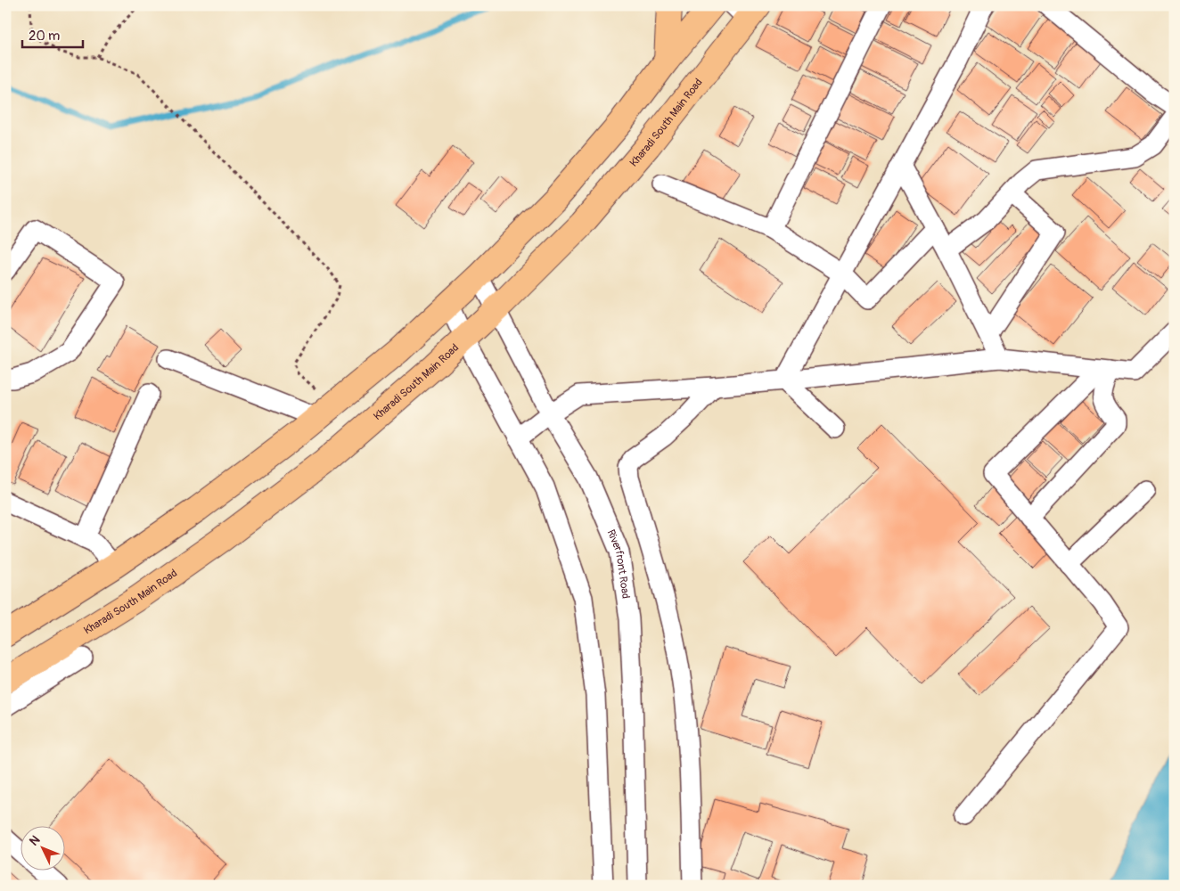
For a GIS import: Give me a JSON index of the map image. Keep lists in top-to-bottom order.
{
  "streets": {
    "main road": ["Kharadi South Main Road"],
    "street": ["Riverfront Road"]
  },
  "crossings": [
    ["Kharadi South Main Road", "Riverfront Road"]
  ],
  "scale_bar": "20 m",
  "north": "top left"
}
